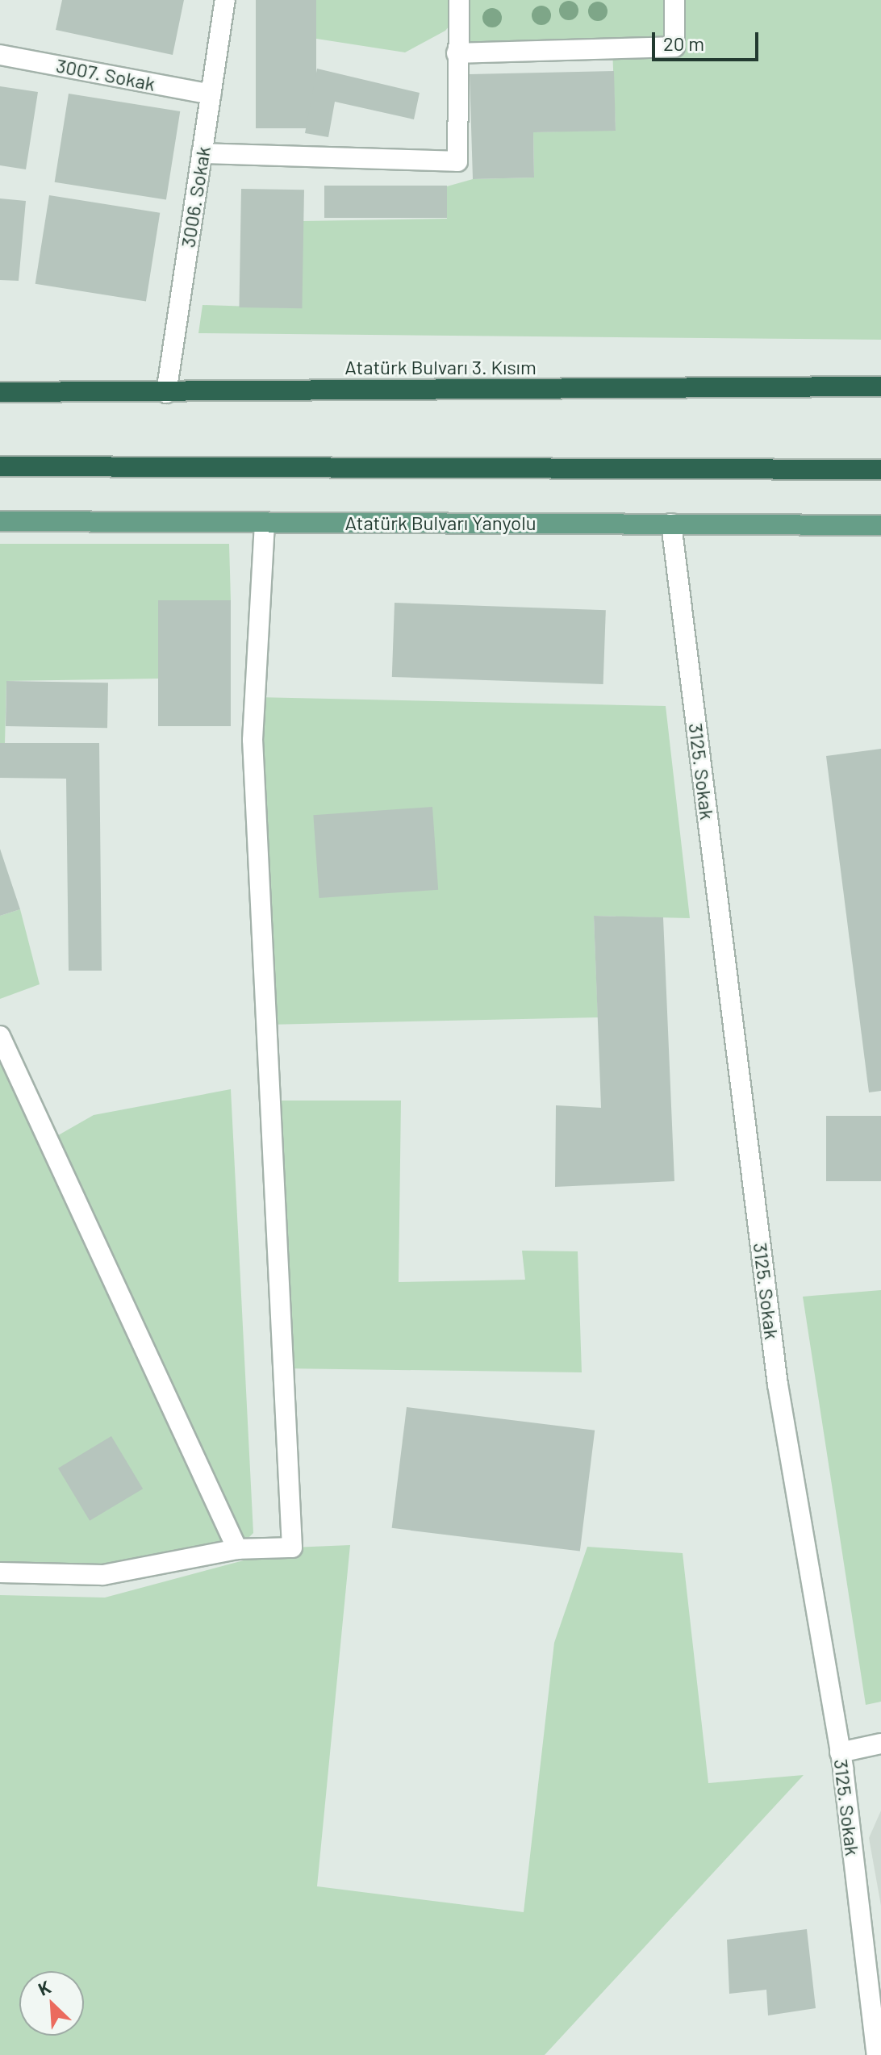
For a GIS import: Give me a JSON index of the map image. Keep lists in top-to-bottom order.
{
  "streets": {
    "highway": ["Atatürk Bulvarı 3. Kısım"],
    "main road": ["Atatürk Bulvarı Yanyolu"],
    "street": ["3007. Sokak", "3006. Sokak", "3125. Sokak"]
  },
  "crossings": [
    ["3007. Sokak", "3006. Sokak"],
    ["3006. Sokak", "Atatürk Bulvarı 3. Kısım"],
    ["Atatürk Bulvarı Yanyolu", "3125. Sokak"]
  ],
  "scale_bar": "20 m",
  "north": "top left"
}
